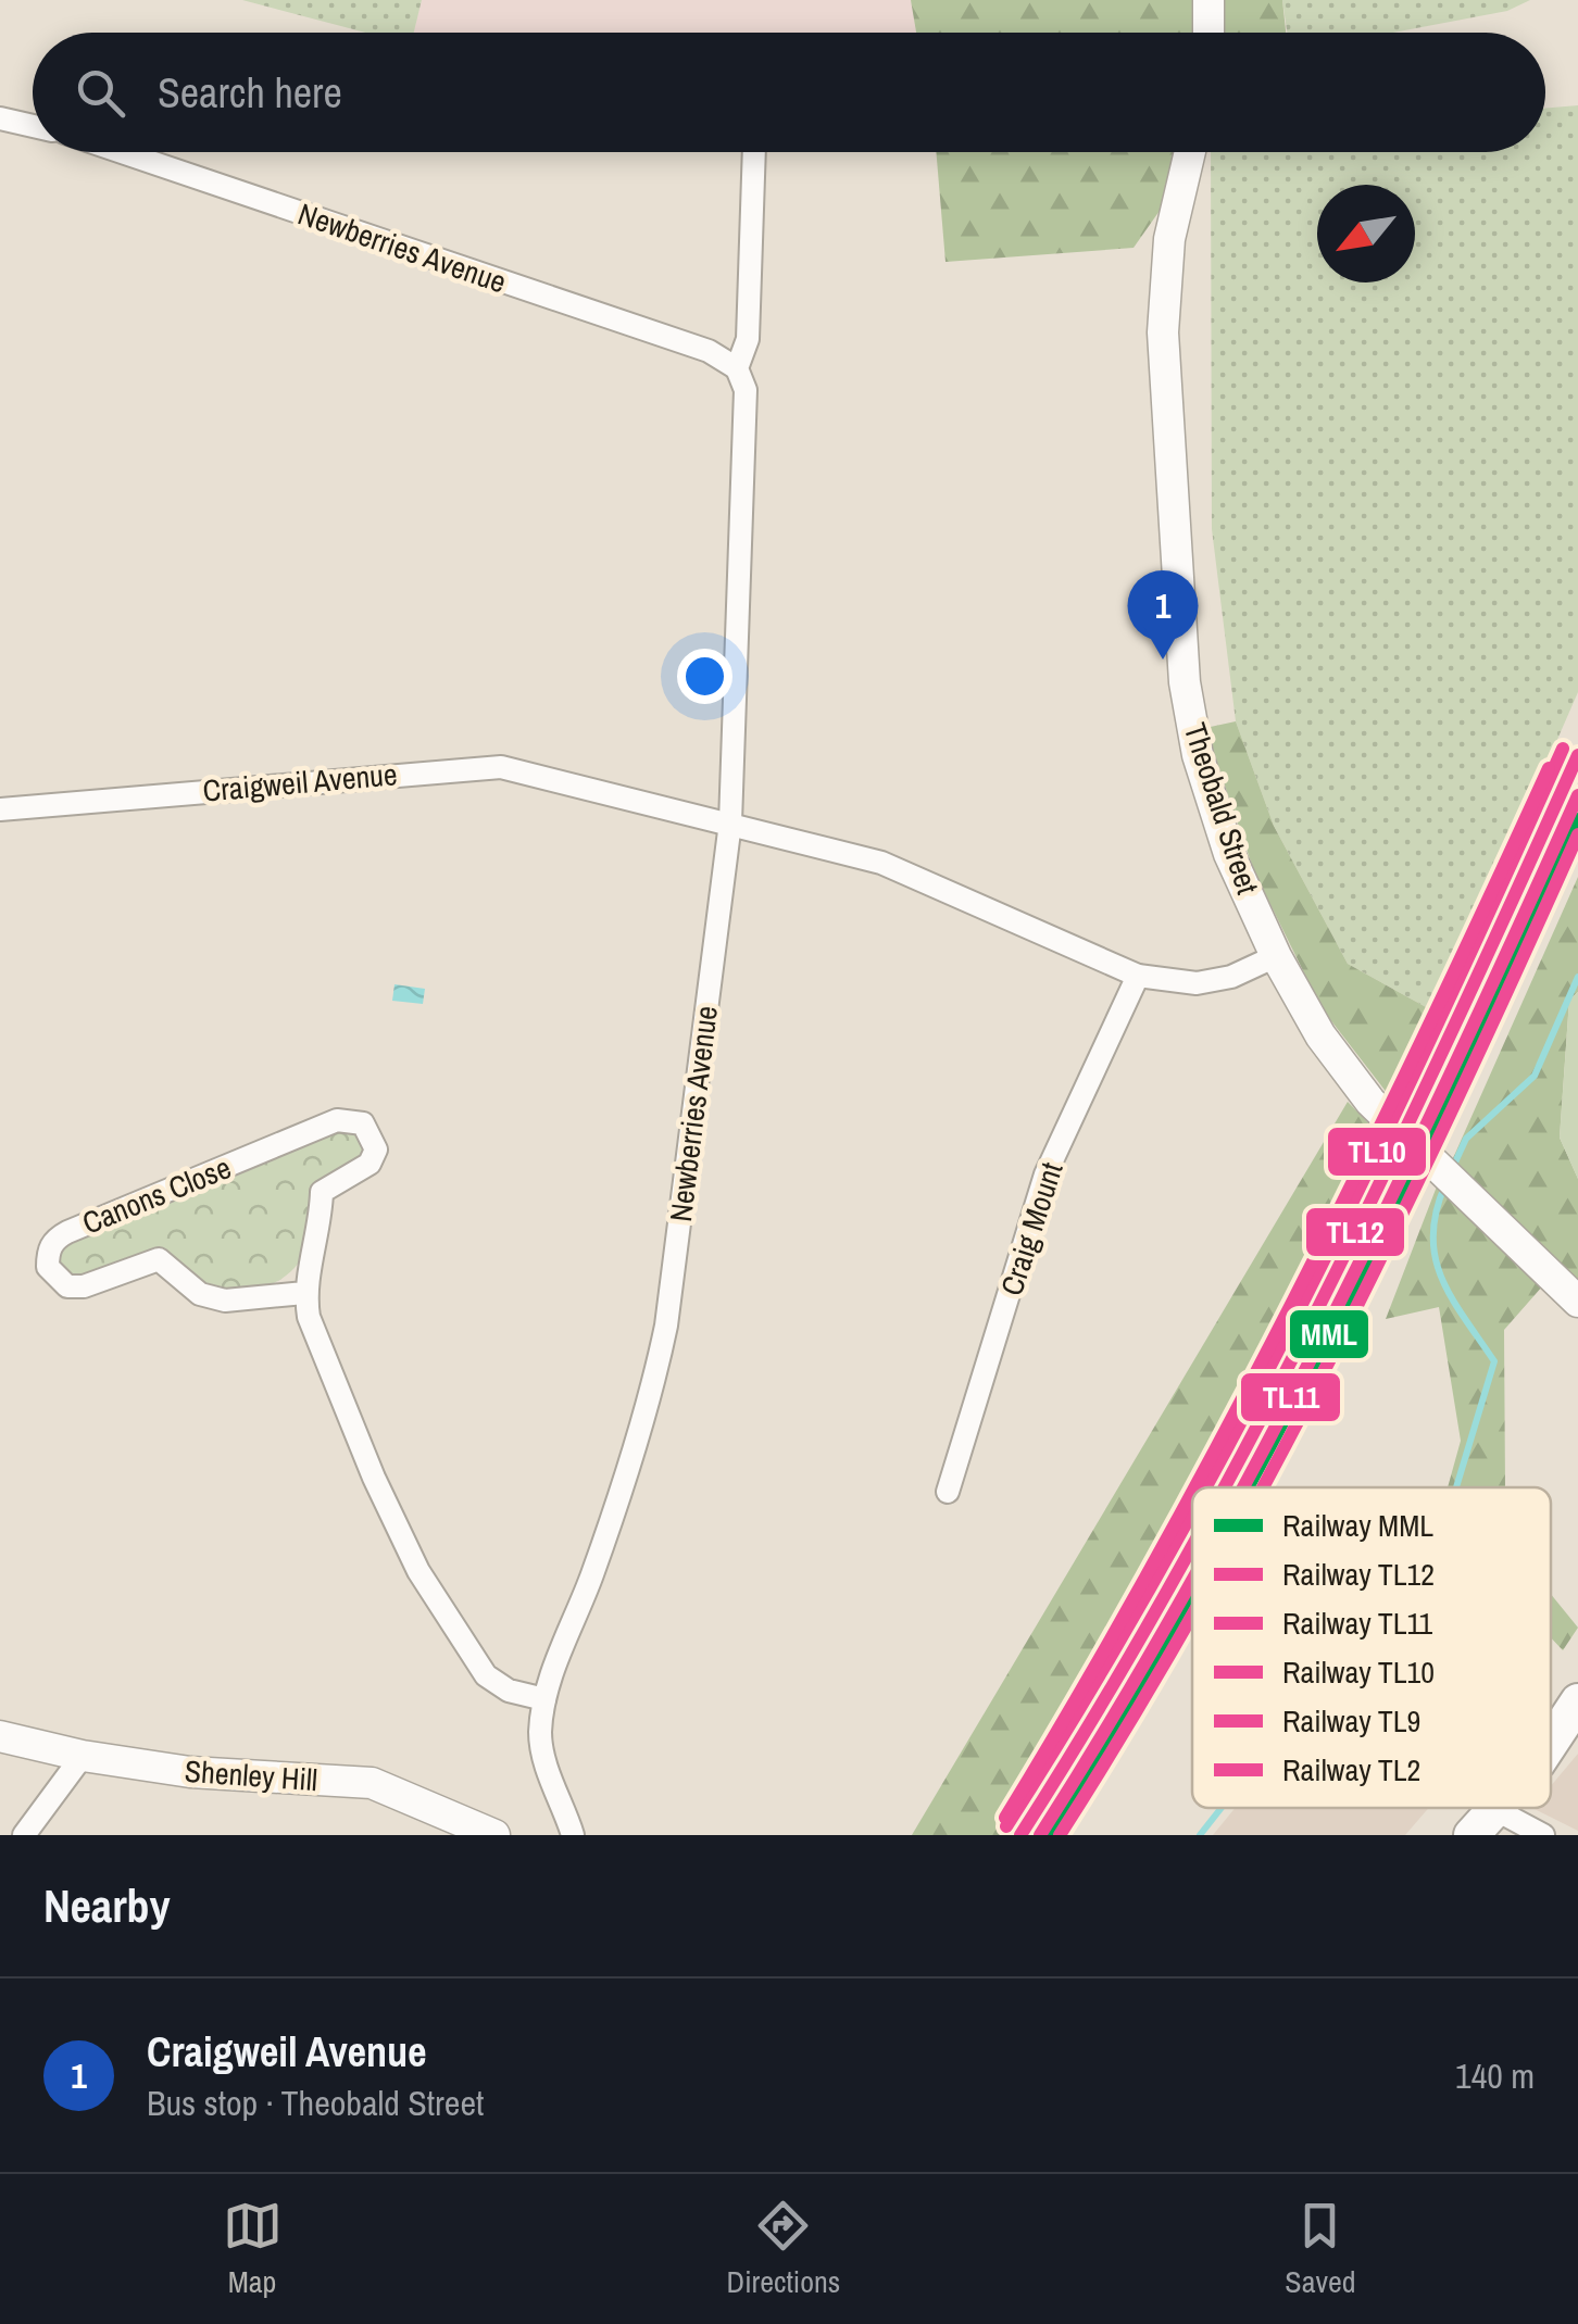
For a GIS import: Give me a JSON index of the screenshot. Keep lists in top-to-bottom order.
{
  "streets": {
    "street": [
      "Newberries Avenue",
      "Craigweil Avenue",
      "Theobald Street",
      "Canons Close",
      "Craig Mount",
      "Shenley Hill"
    ]
  },
  "crossings": [
    ["Newberries Avenue", "Craigweil Avenue"],
    ["Craigweil Avenue", "Theobald Street"],
    ["Craigweil Avenue", "Craig Mount"]
  ],
  "lines": [
    "rail line TL10",
    "rail line TL12",
    "rail line TL2",
    "rail line TL11",
    "rail line MML",
    "rail line TL9"
  ],
  "legend": [
    "Railway MML",
    "Railway TL12",
    "Railway TL11",
    "Railway TL10",
    "Railway TL9",
    "Railway TL2"
  ],
  "north": "bottom left",
  "page": {
    "search": "Search here",
    "pins": "1",
    "heading": "Nearby",
    "list": [
      {
        "mark": "1",
        "name": "Craigweil Avenue",
        "note": "Bus stop · Theobald Street",
        "value": "140 m"
      }
    ],
    "nav": ["Map", "Directions", "Saved"]
  }
}
